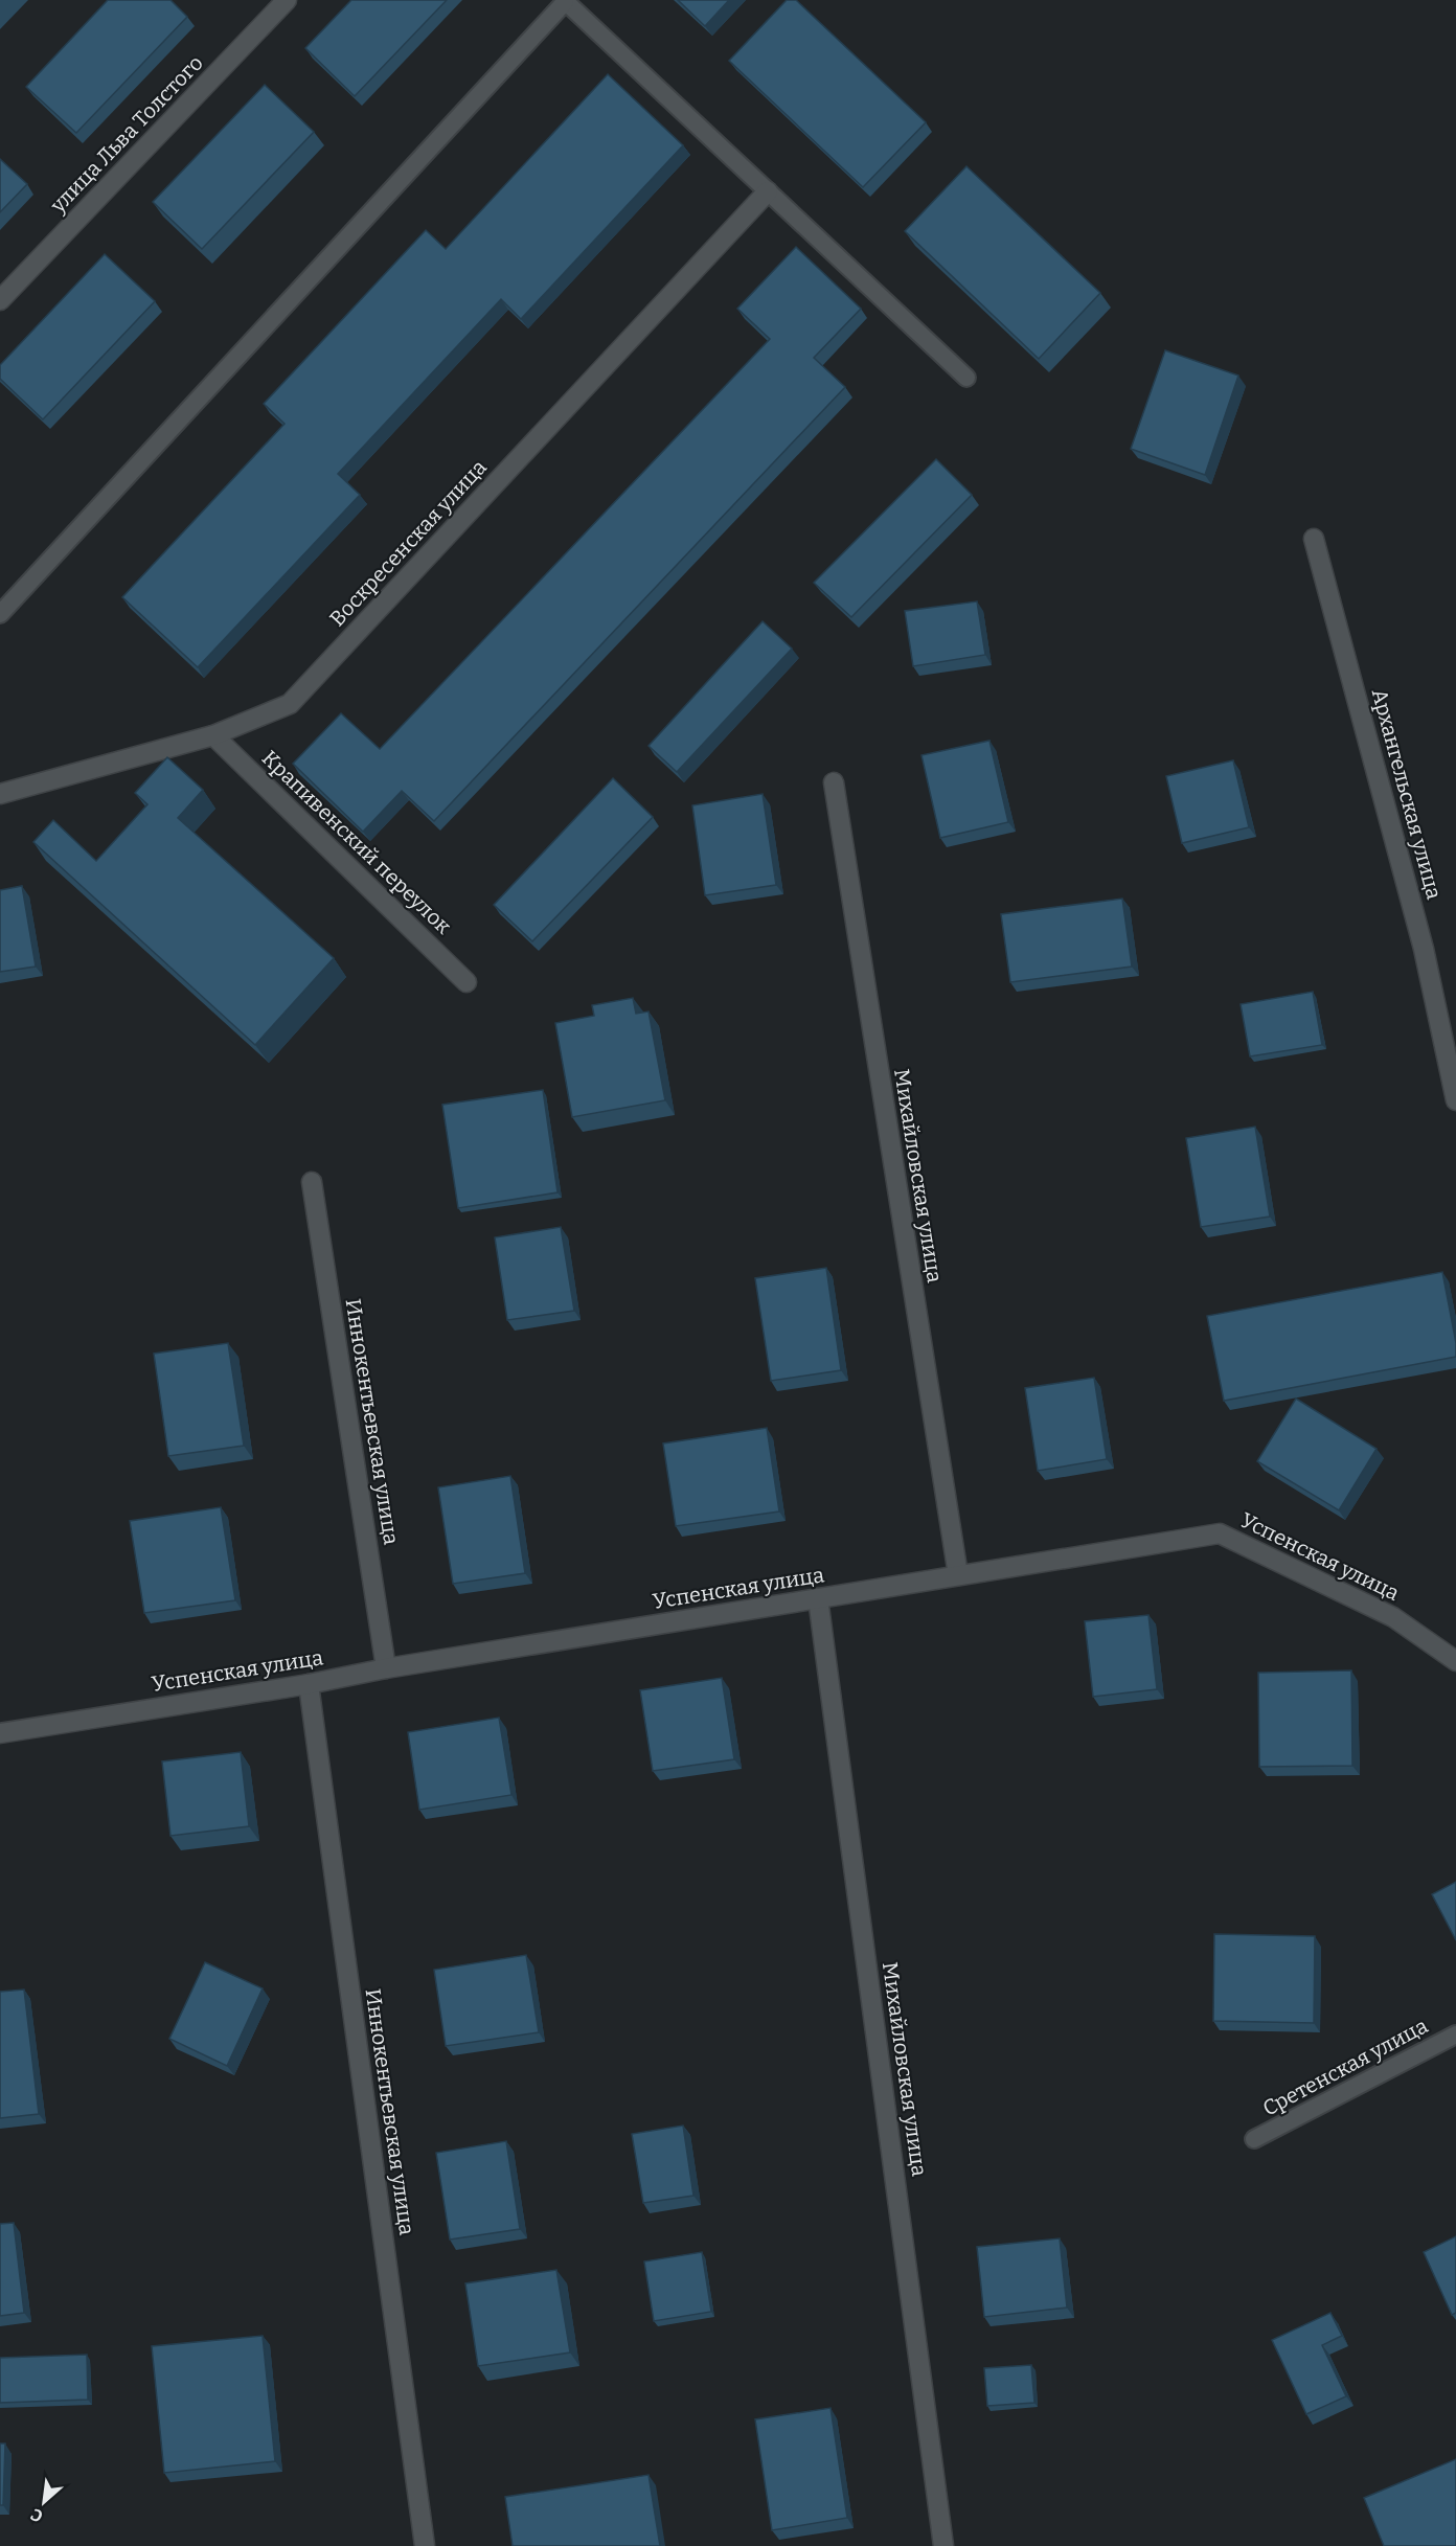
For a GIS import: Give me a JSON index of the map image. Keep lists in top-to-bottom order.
{
  "streets": {
    "street": [
      "улица Льва Толстого",
      "Воскресенская улица",
      "Архангельская улица",
      "Крапивенский переулок",
      "Михайловская улица",
      "Иннокентьевская улица",
      "Успенская улица"
    ],
    "lane": ["Сретенская улица"]
  },
  "crossings": [
    ["Воскресенская улица", "Крапивенский переулок"],
    ["Михайловская улица", "Успенская улица"],
    ["Иннокентьевская улица", "Успенская улица"]
  ],
  "north": "bottom left"
}
